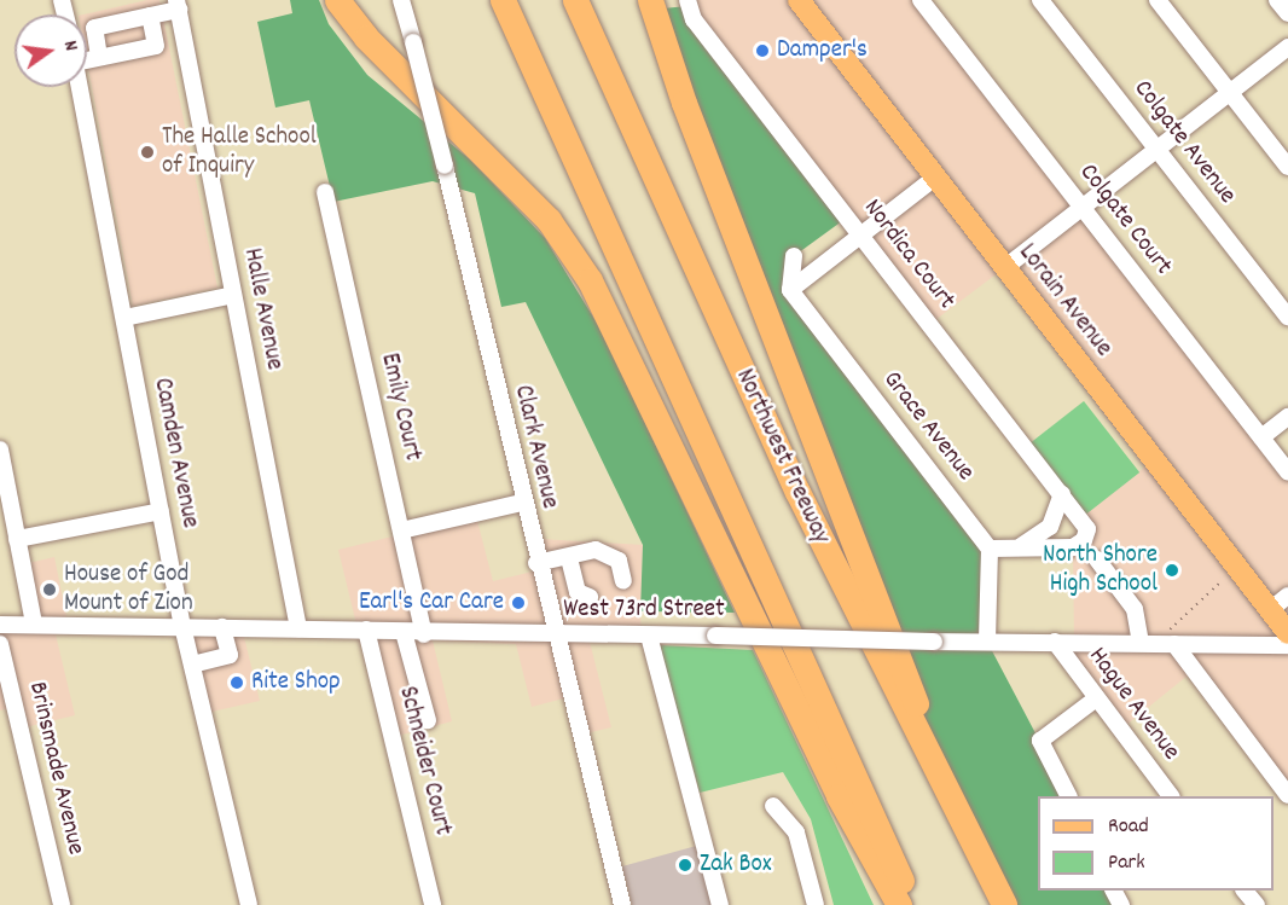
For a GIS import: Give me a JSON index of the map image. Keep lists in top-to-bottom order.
{
  "streets": {
    "highway": ["Northwest Freeway"],
    "main road": ["Lorain Avenue"],
    "street": [
      "Colgate Avenue",
      "Colgate Court",
      "Nordica Court",
      "Halle Avenue",
      "Emily Court",
      "Grace Avenue",
      "Clark Avenue",
      "Camden Avenue",
      "West 73rd Street",
      "Hague Avenue",
      "Schneider Court",
      "Brinsmade Avenue"
    ]
  },
  "crossings": [
    ["Nordica Court", "Grace Avenue"],
    ["Halle Avenue", "West 73rd Street"],
    ["Emily Court", "West 73rd Street"],
    ["Clark Avenue", "West 73rd Street"],
    ["Camden Avenue", "West 73rd Street"],
    ["West 73rd Street", "Hague Avenue"],
    ["West 73rd Street", "Schneider Court"]
  ],
  "places": [
    "Damper's",
    "The Halle School of Inquiry",
    "North Shore High School",
    "House of God Mount of Zion",
    "Earl's Car Care",
    "Rite Shop",
    "Zak Box"
  ],
  "legend": ["Road", "Park"],
  "north": "right"
}
